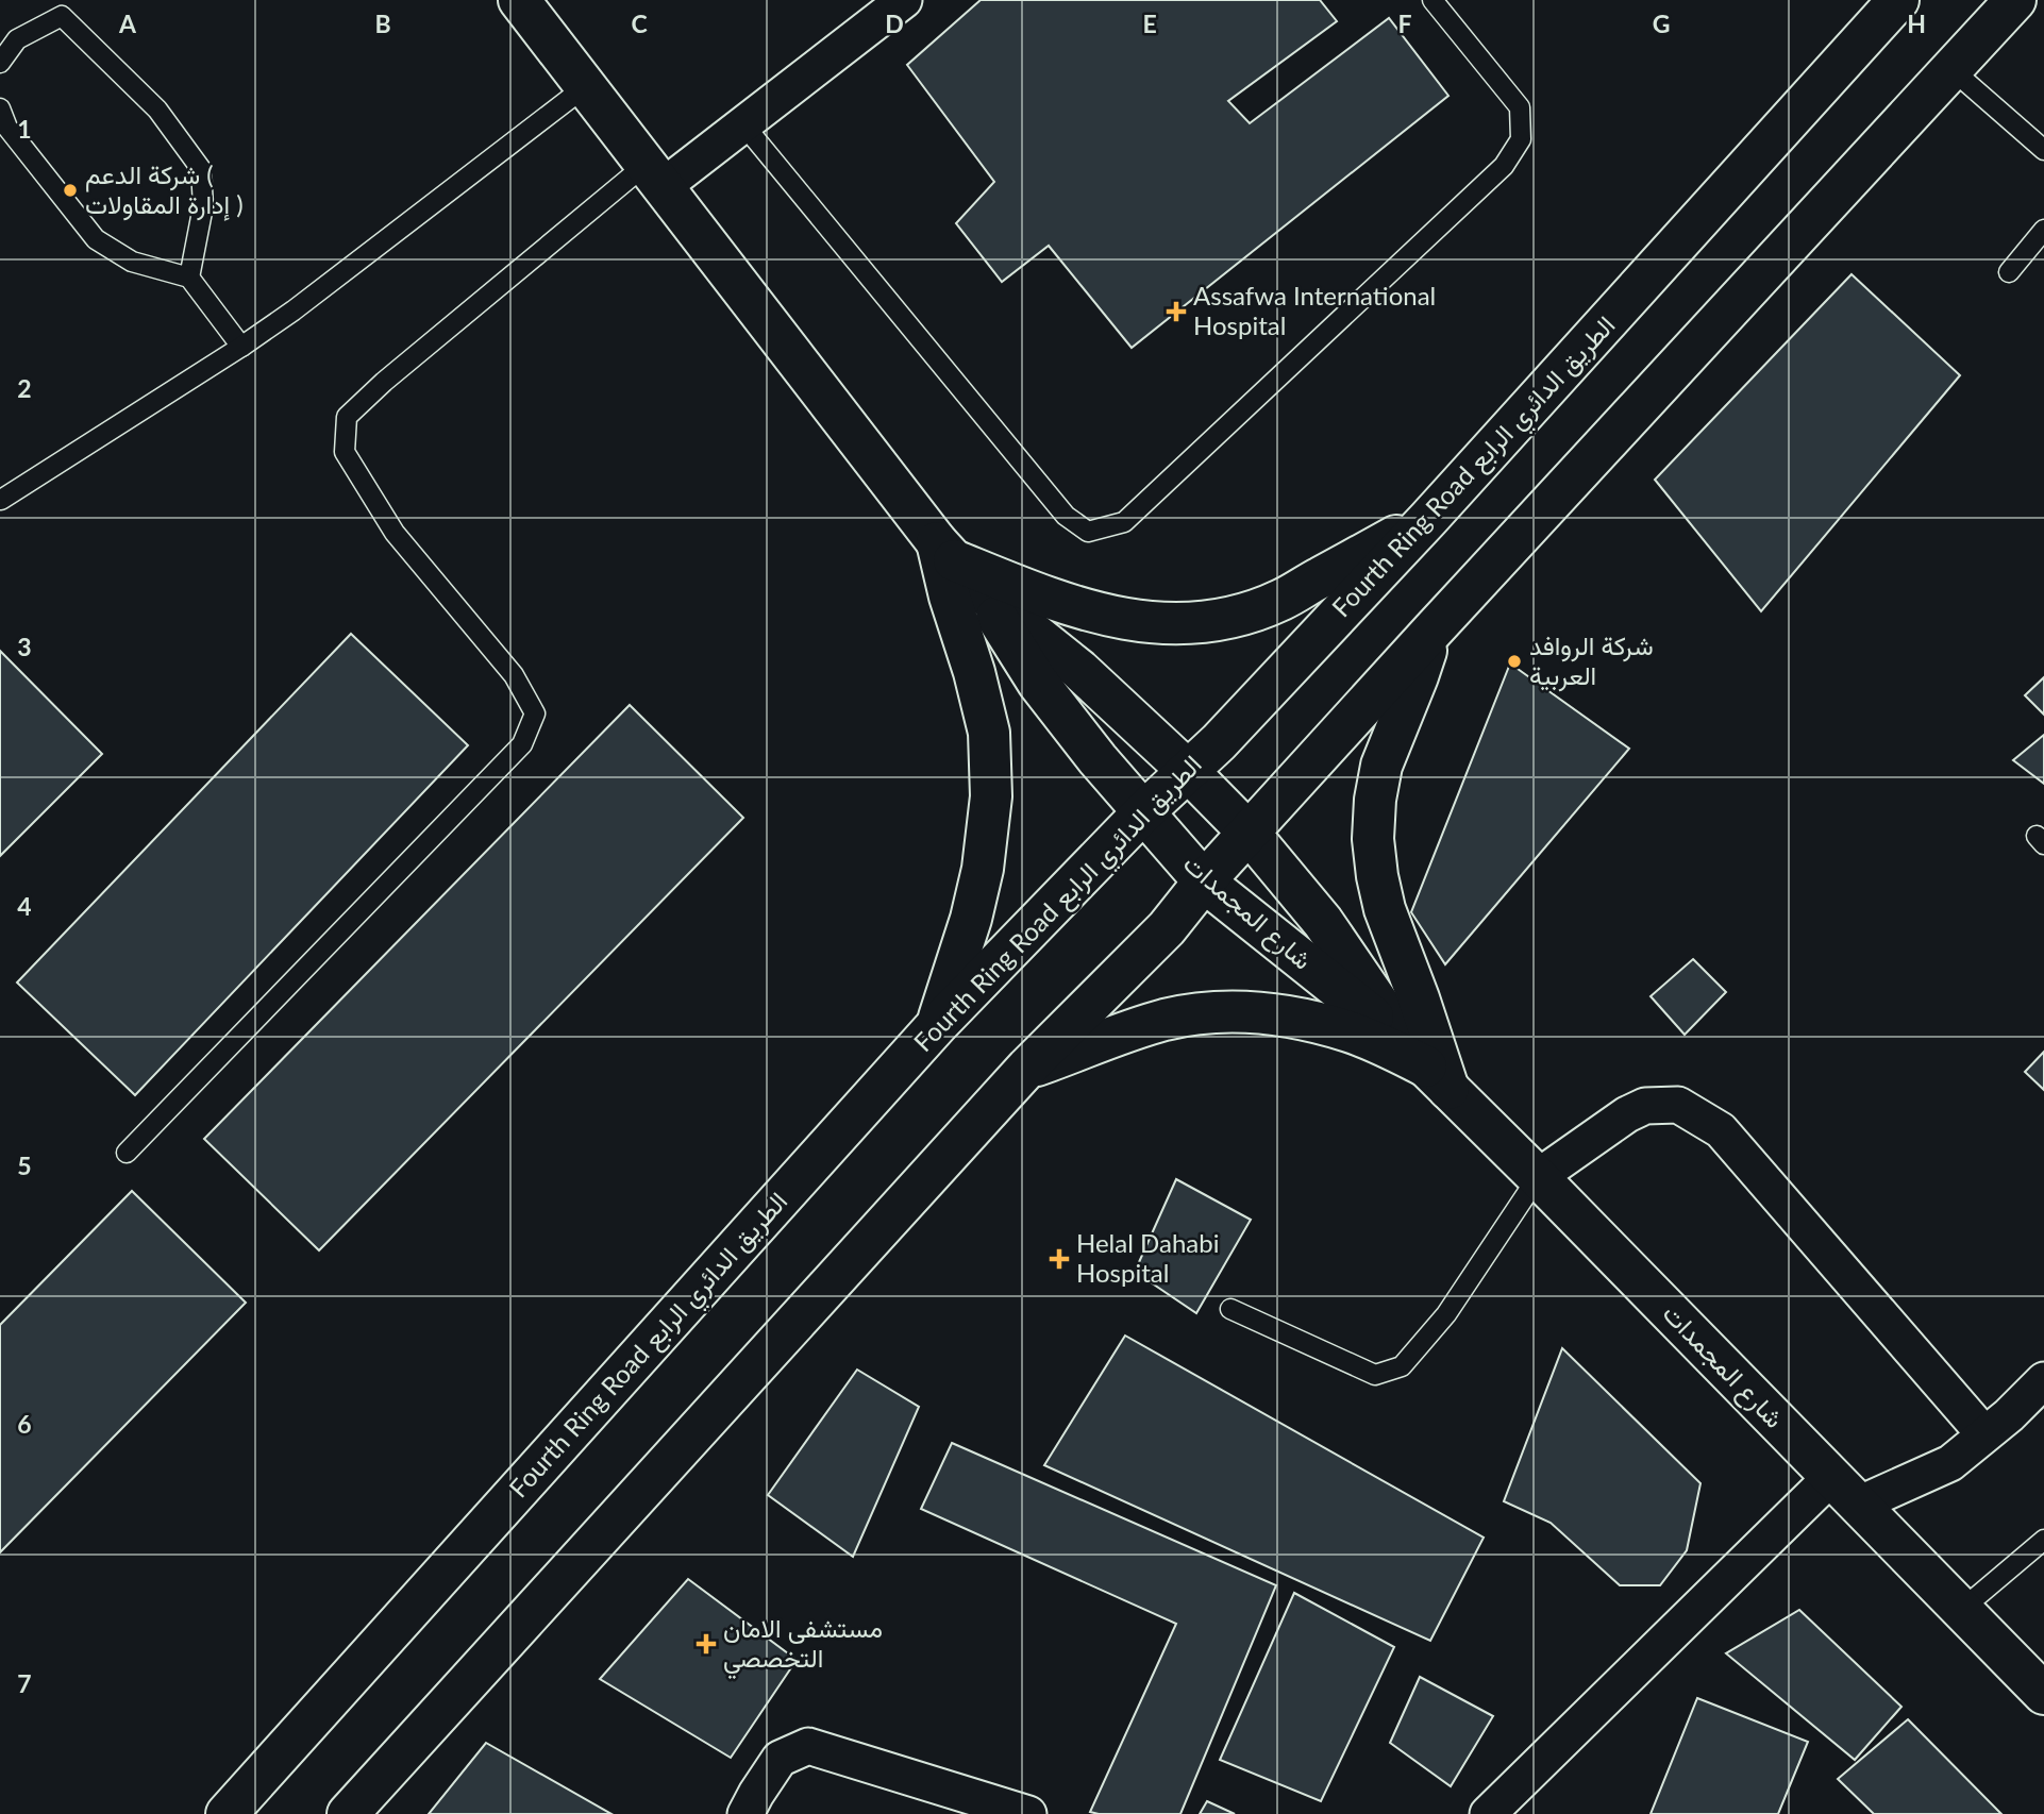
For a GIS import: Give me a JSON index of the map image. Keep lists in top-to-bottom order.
{
  "streets": {
    "main road": ["Fourth Ring Road الطريق الدائري الرابع", "شارع المجمدات"]
  },
  "crossings": [
    ["Fourth Ring Road الطريق الدائري الرابع", "شارع المجمدات"]
  ],
  "places": {
    "other": ["شركة الدعم ( إدارة المقاولات )", "شركة الروافد العربية"],
    "health": ["Assafwa International Hospital", "Helal Dahabi Hospital", "مستشفى الامان التخصصي"]
  },
  "grid": {
    "columns": [
      "A",
      "B",
      "C",
      "D",
      "E",
      "F",
      "G",
      "H"
    ],
    "rows": [
      "1",
      "2",
      "3",
      "4",
      "5",
      "6",
      "7"
    ]
  }
}
